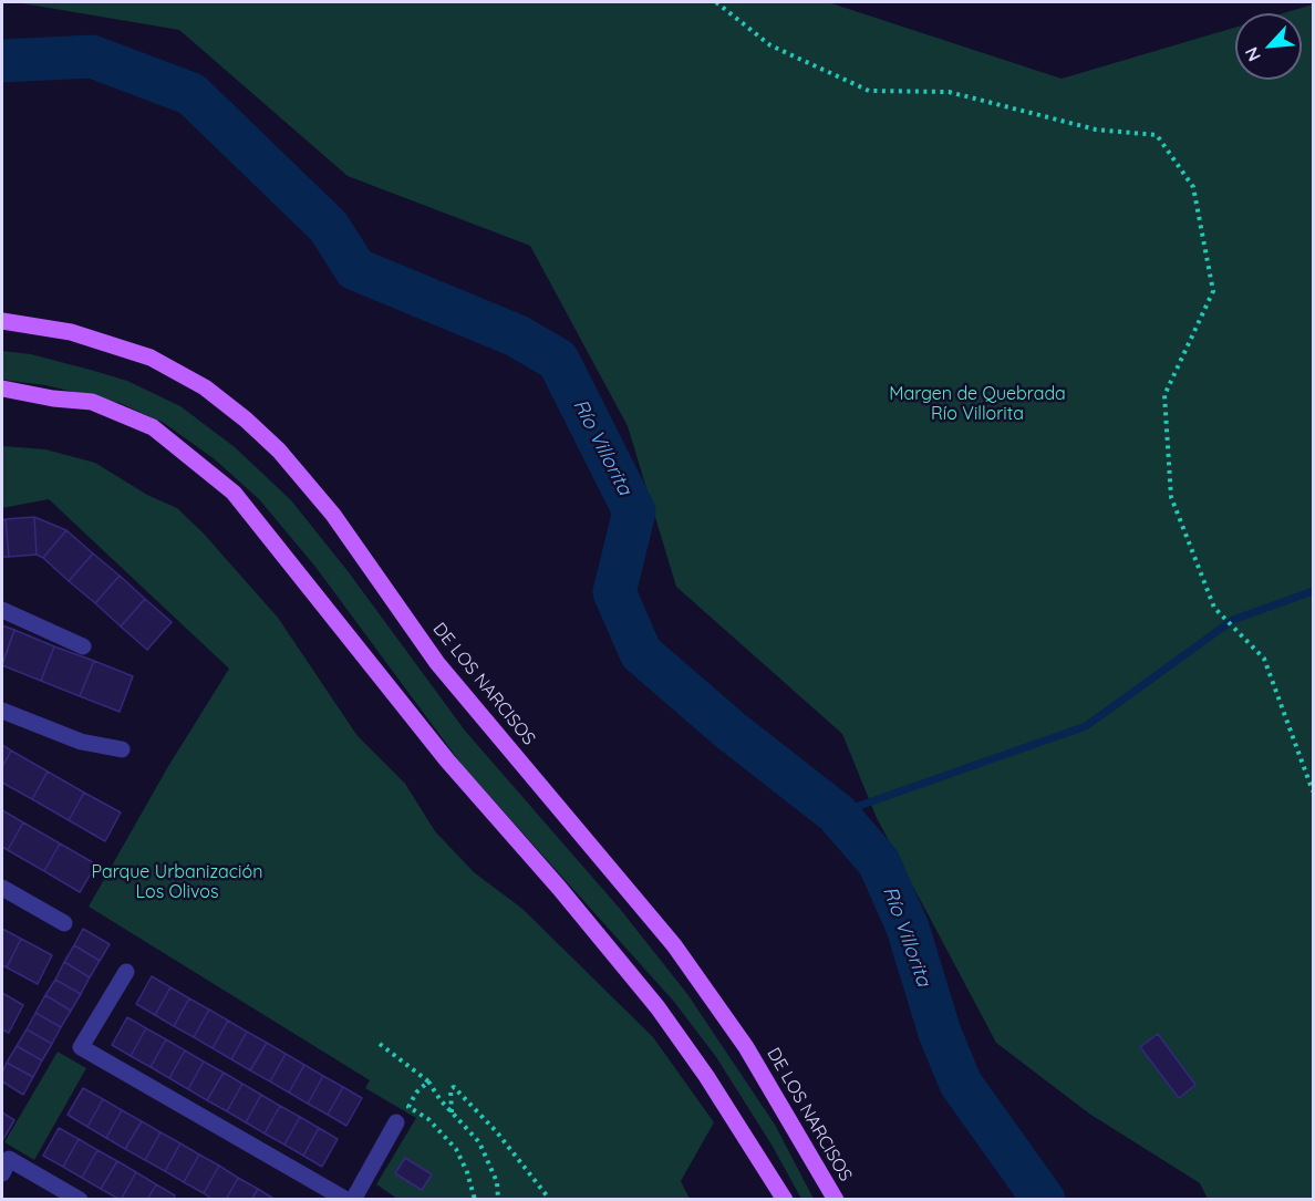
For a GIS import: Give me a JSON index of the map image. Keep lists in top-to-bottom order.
{
  "streets": {
    "main road": ["DE LOS NARCISOS"]
  },
  "water": ["Río Villorita"],
  "parks": ["Margen de Quebrada Río Villorita", "Parque Urbanización Los Olivos"],
  "north": "bottom left"
}
